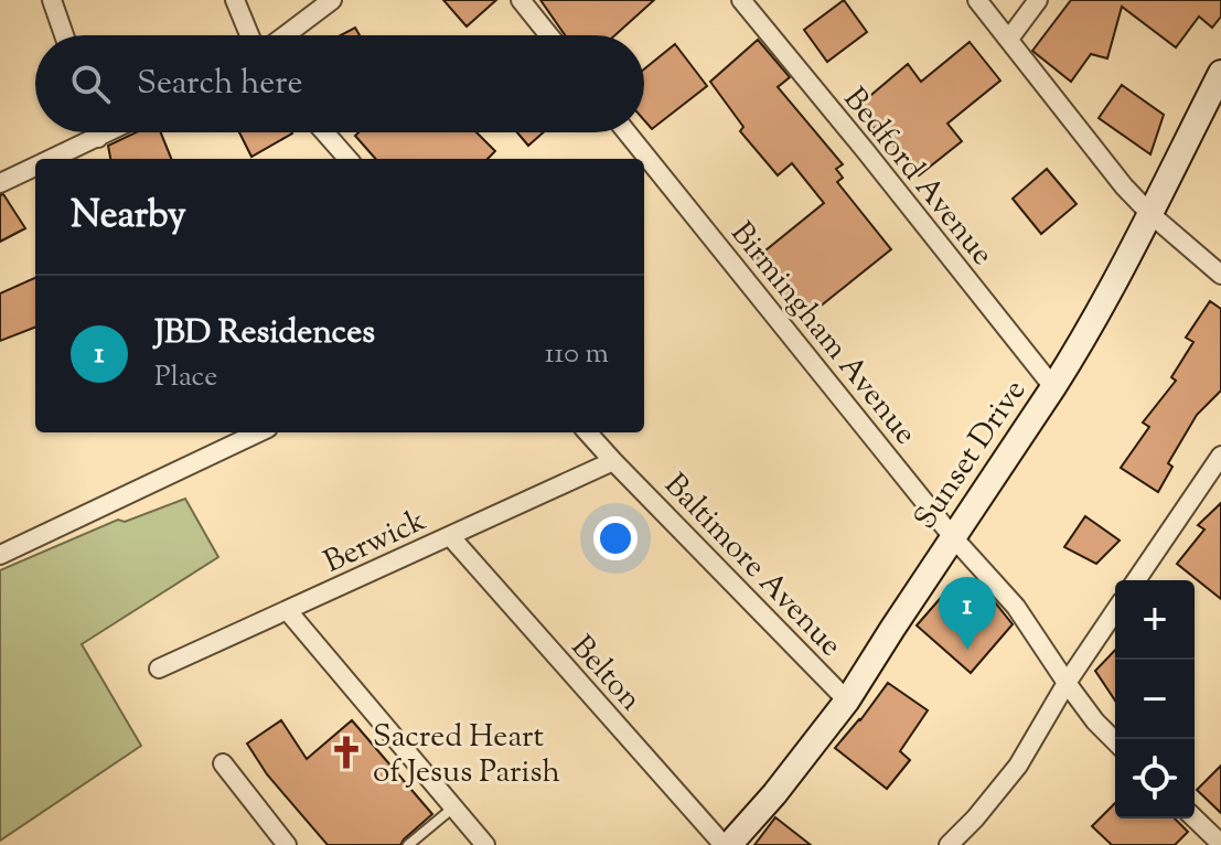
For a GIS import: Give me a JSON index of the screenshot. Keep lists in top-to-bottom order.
{
  "streets": {
    "street": [
      "Bedford Avenue",
      "Birmingham Avenue",
      "Sunset Drive",
      "Berwick",
      "Baltimore Avenue",
      "Belton"
    ]
  },
  "crossings": [
    ["Bedford Avenue", "Sunset Drive"],
    ["Birmingham Avenue", "Sunset Drive"],
    ["Sunset Drive", "Baltimore Avenue"],
    ["Sunset Drive", "Belton"],
    ["Berwick", "Baltimore Avenue"],
    ["Berwick", "Belton"]
  ],
  "places": {
    "church": ["Sacred Heart of Jesus Parish"]
  },
  "page": {
    "search": "Search here",
    "heading": "Nearby",
    "list": [
      {
        "mark": "1",
        "name": "JBD Residences",
        "note": "Place",
        "value": "110 m"
      }
    ],
    "pins": "1",
    "map_buttons": ["+", "−"]
  }
}
